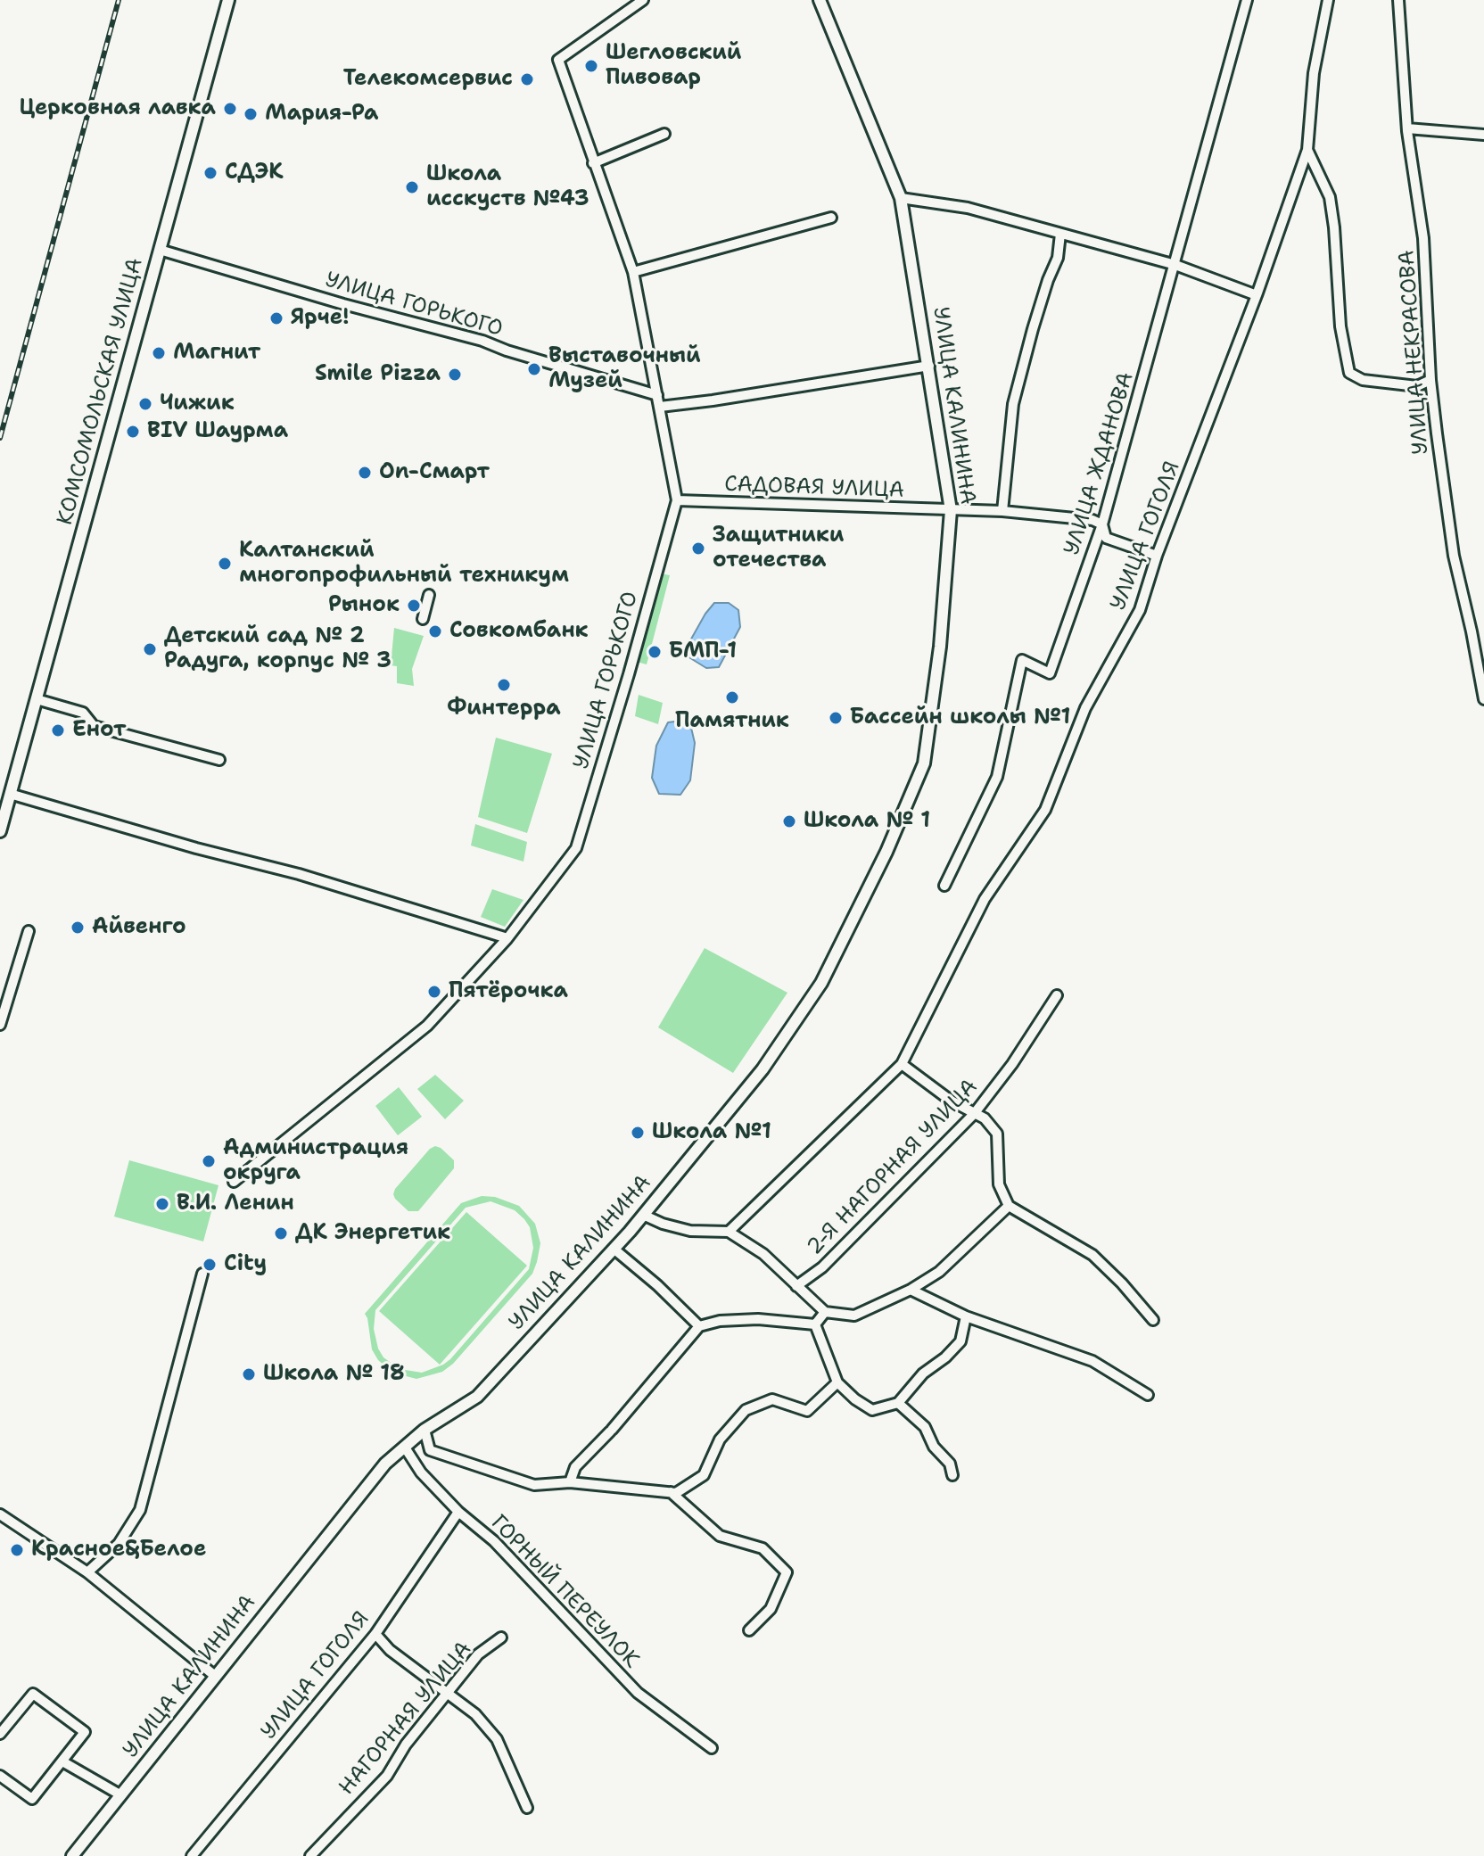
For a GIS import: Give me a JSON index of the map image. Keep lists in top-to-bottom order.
{
  "streets": {
    "street": [
      "УЛИЦА ГОРЬКОГО",
      "УЛИЦА НЕКРАСОВА",
      "КОМСОМОЛЬСКАЯ УЛИЦА",
      "УЛИЦА КАЛИНИНА",
      "УЛИЦА ЖДАНОВА",
      "САДОВАЯ УЛИЦА",
      "УЛИЦА ГОГОЛЯ",
      "2-Я НАГОРНАЯ УЛИЦА",
      "ГОРНЫЙ ПЕРЕУЛОК",
      "НАГОРНАЯ УЛИЦА"
    ]
  },
  "crossings": [
    ["УЛИЦА ГОРЬКОГО", "КОМСОМОЛЬСКАЯ УЛИЦА"],
    ["УЛИЦА ГОРЬКОГО", "САДОВАЯ УЛИЦА"],
    ["УЛИЦА КАЛИНИНА", "САДОВАЯ УЛИЦА"],
    ["УЛИЦА КАЛИНИНА", "ГОРНЫЙ ПЕРЕУЛОК"],
    ["УЛИЦА ЖДАНОВА", "САДОВАЯ УЛИЦА"],
    ["УЛИЦА ГОГОЛЯ", "ГОРНЫЙ ПЕРЕУЛОК"]
  ],
  "places": [
    "Шегловский Пивовар",
    "Телекомсервис",
    "Церковная лавка",
    "Мария-Ра",
    "СДЭК",
    "Школа исскуств №43",
    "Ярче!",
    "Магнит",
    "Выставочный Музей",
    "Smile Pizza",
    "Чижик",
    "BIV Шаурма",
    "On-Смарт",
    "Защитники отечества",
    "Калтанский многопрофильный техникум",
    "Рынок",
    "Совкомбанк",
    "Детский сад № 2 Радуга, корпус № 3",
    "БМП-1",
    "Финтерра",
    "Памятник",
    "Бассейн школы №1",
    "Енот",
    "Школа № 1",
    "Айвенго",
    "Пятёрочка",
    "Школа №1",
    "Администрация округа",
    "В.И. Ленин",
    "ДК Энергетик",
    "City",
    "Школа № 18",
    "Красное&Белое"
  ]
}
